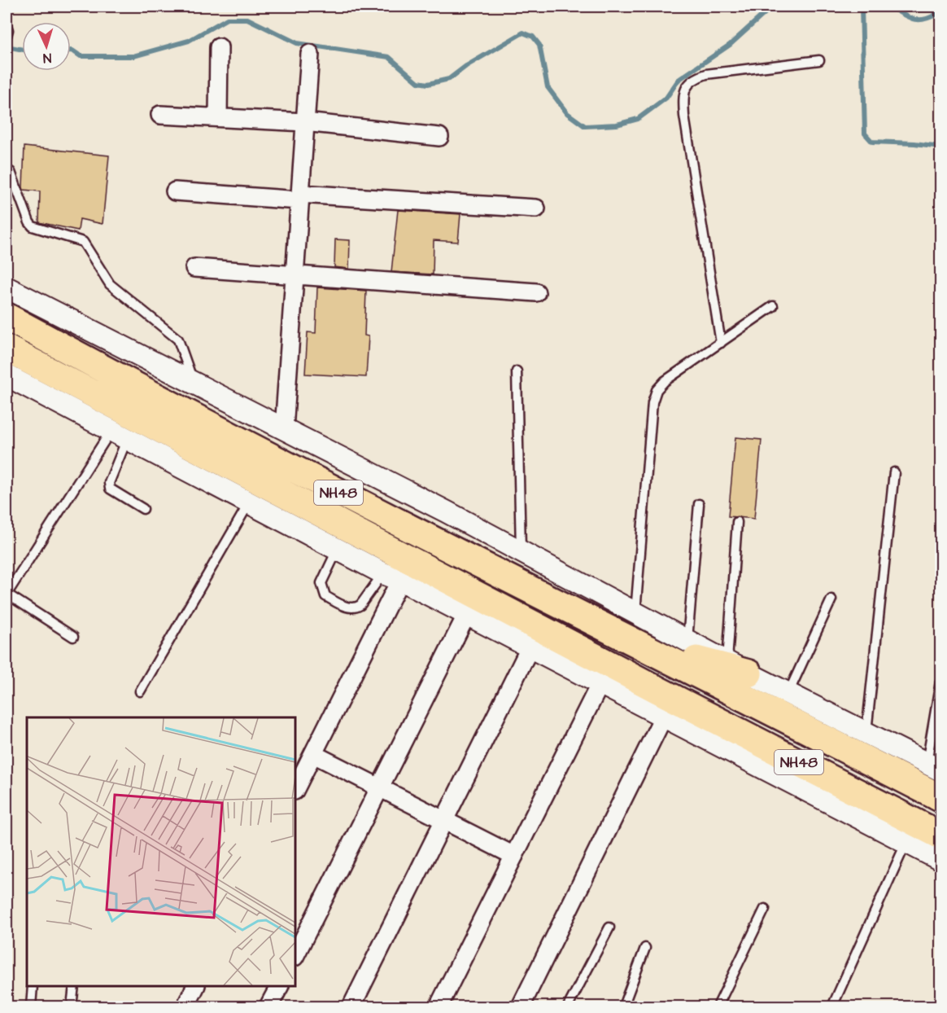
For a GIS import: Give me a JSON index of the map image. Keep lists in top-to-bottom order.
{
  "streets": {
    "highway": ["NH48"]
  },
  "north": "bottom"
}
